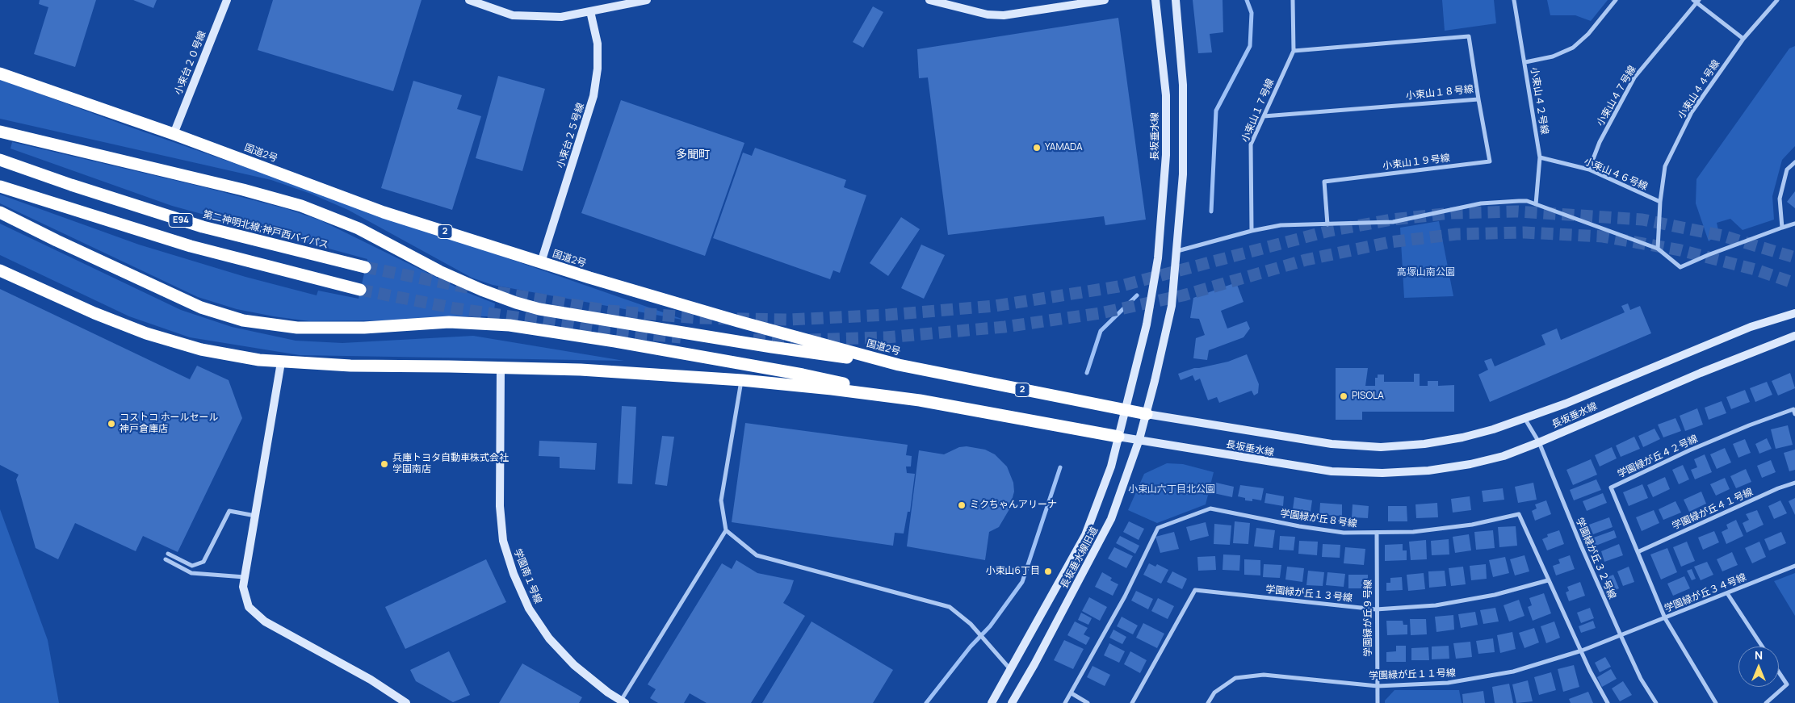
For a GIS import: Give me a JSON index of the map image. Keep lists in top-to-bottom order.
{
  "streets": {
    "highway": [
      "国道2号",
      "E94",
      "第二神明北線;神戸西バイパス",
      "2"
    ],
    "main road": [
      "小束台２０号線",
      "小束台２５号線",
      "長坂垂水線",
      "長坂垂水線旧道",
      "学園南１号線"
    ],
    "street": [
      "小束山４４号線",
      "小束山１８号線",
      "小束山４７号線",
      "小束山４２号線",
      "小束山１７号線",
      "小束山１９号線",
      "小束山４６号線",
      "学園緑が丘４２号線",
      "学園緑が丘４１号線",
      "学園緑が丘８号線",
      "学園緑が丘３２号線",
      "学園緑が丘３４号線",
      "学園緑が丘１３号線",
      "学園緑が丘９号線",
      "学園緑が丘１１号線"
    ]
  },
  "crossings": [
    ["小束台２０号線", "国道2号"],
    ["小束山４４号線", "小束山４６号線"],
    ["小束山１８号線", "小束山１７号線"],
    ["小束山１８号線", "小束山１９号線"],
    ["小束山４７号線", "小束山４６号線"],
    ["小束山４２号線", "小束山４６号線"],
    ["小束台２５号線", "国道2号"],
    ["長坂垂水線", "国道2号"],
    ["長坂垂水線", "長坂垂水線旧道"],
    ["長坂垂水線", "学園緑が丘３２号線"],
    ["国道2号", "長坂垂水線旧道"],
    ["学園緑が丘４２号線", "学園緑が丘４１号線"],
    ["学園緑が丘４２号線", "学園緑が丘３４号線"],
    ["学園緑が丘８号線", "学園緑が丘１３号線"],
    ["学園緑が丘８号線", "学園緑が丘９号線"],
    ["学園緑が丘８号線", "学園緑が丘１１号線"],
    ["学園緑が丘３２号線", "学園緑が丘３４号線"],
    ["学園緑が丘３２号線", "学園緑が丘１１号線"],
    ["学園緑が丘３４号線", "学園緑が丘１１号線"],
    ["学園緑が丘１３号線", "学園緑が丘９号線"],
    ["学園緑が丘９号線", "学園緑が丘１１号線"]
  ],
  "districts": ["多聞町"],
  "parks": ["高塚山南公園", "小束山六丁目北公園"],
  "places": [
    "YAMADA",
    "PISOLA",
    "コストコ ホールセール 神戸倉庫店",
    "兵庫トヨタ自動車株式会社 学園南店",
    "ミクちゃんアリーナ",
    "小束山6丁目"
  ],
  "north": "top"
}
